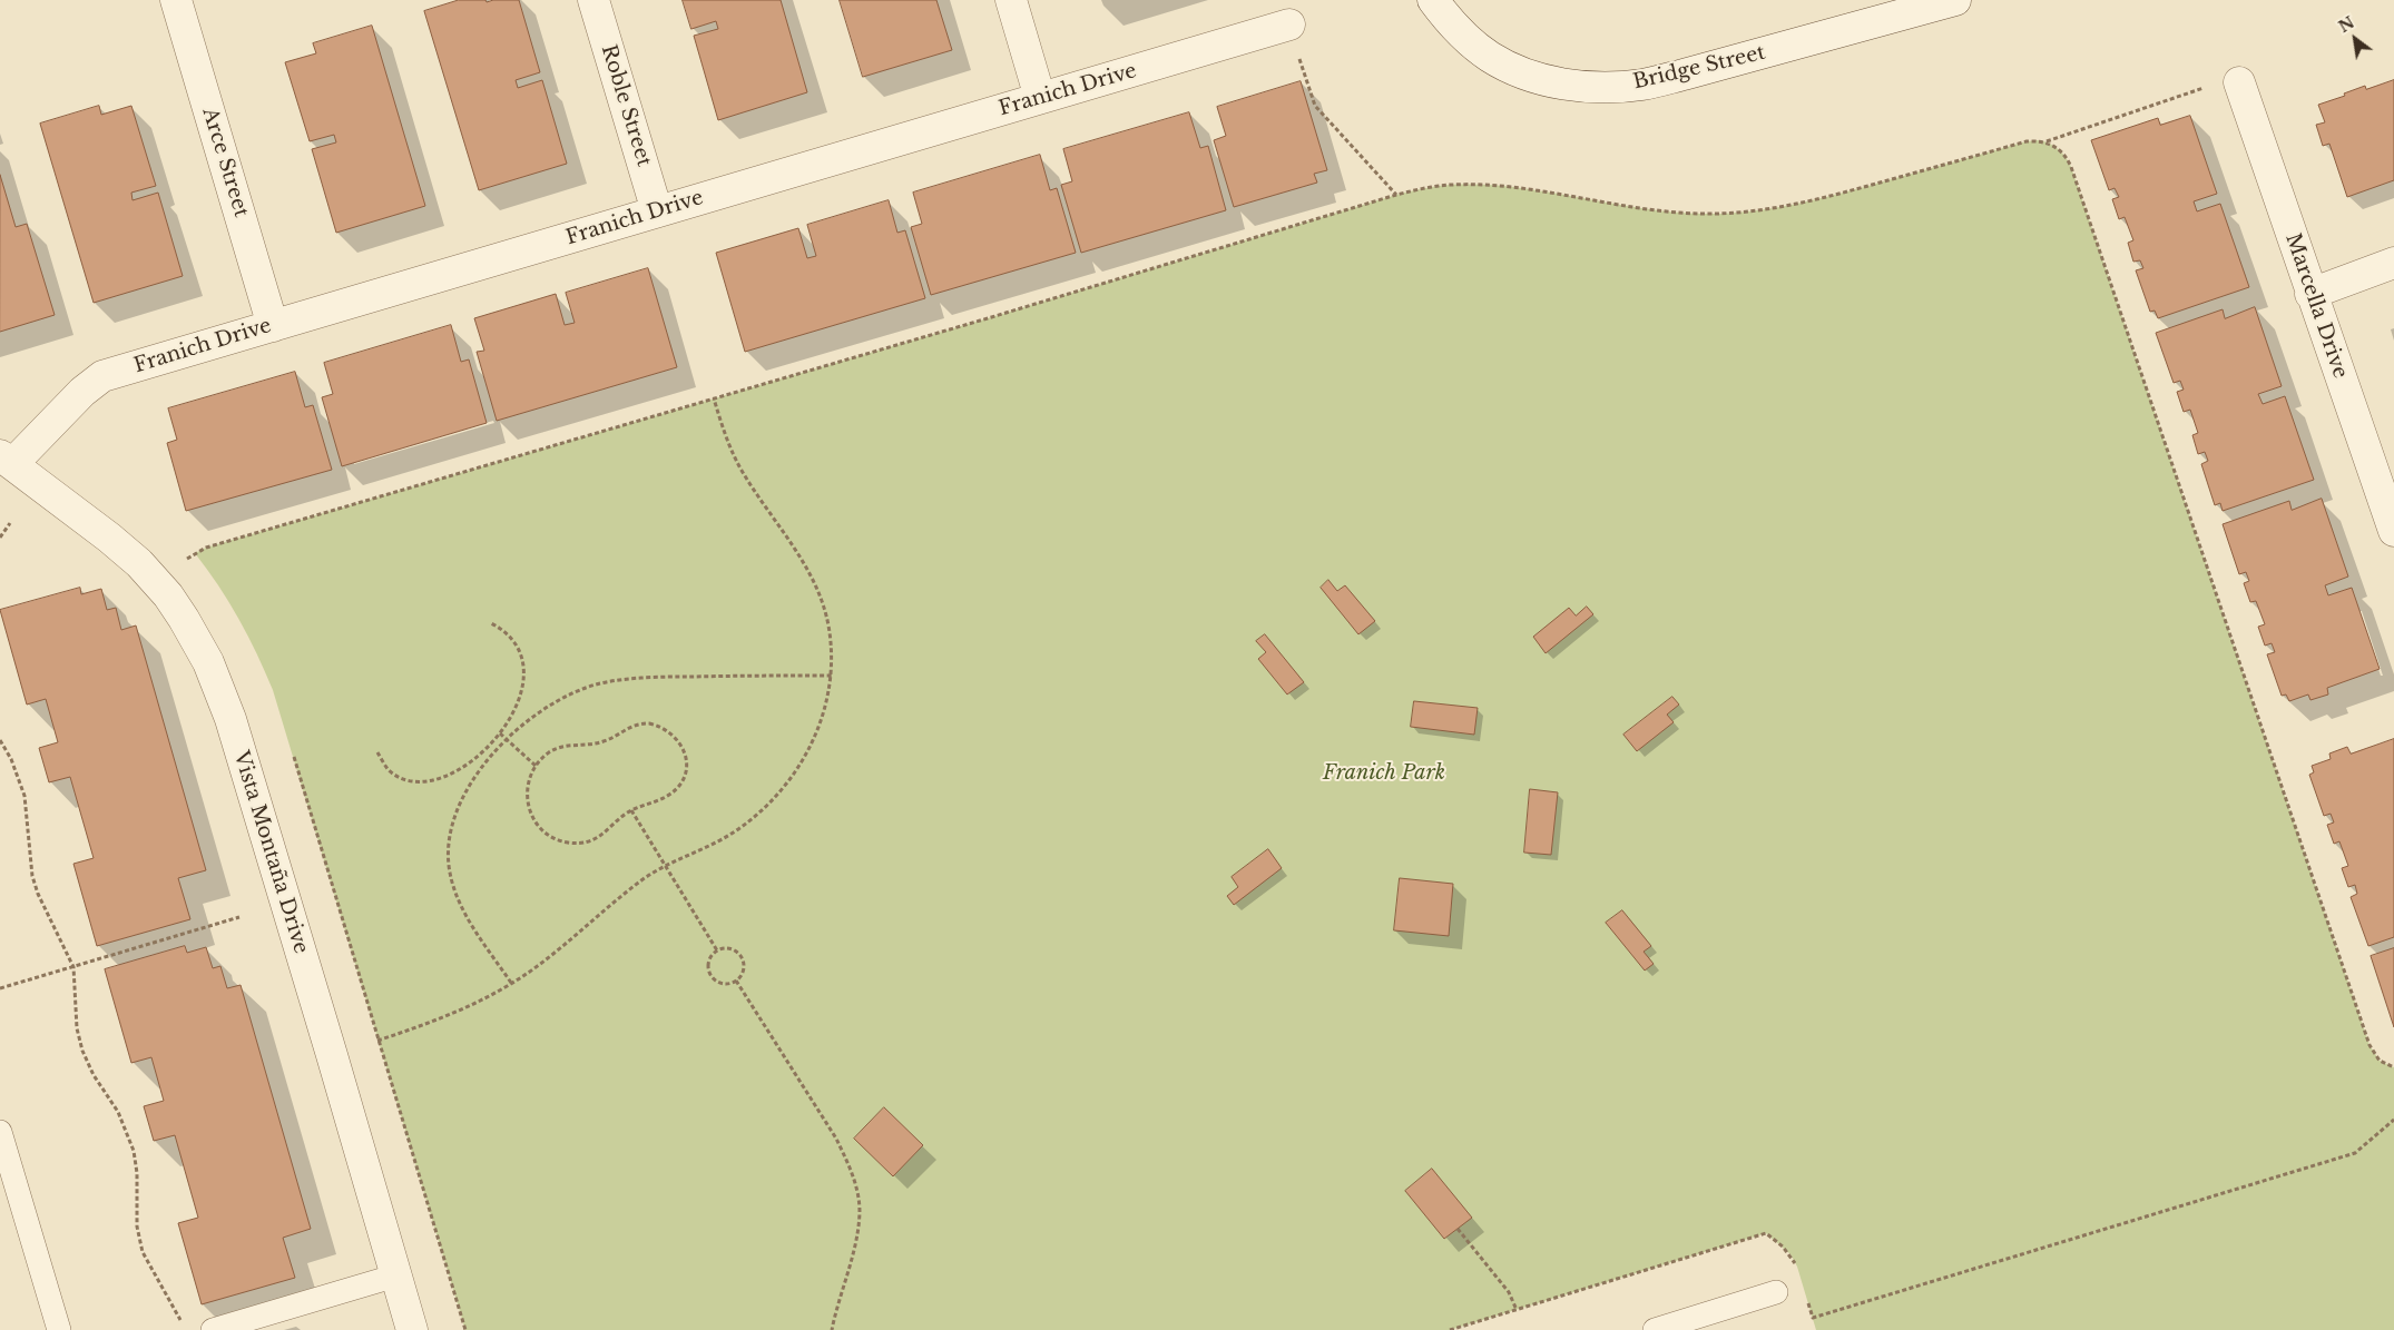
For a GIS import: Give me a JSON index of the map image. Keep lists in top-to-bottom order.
{
  "streets": {
    "street": [
      "Bridge Street",
      "Franich Drive",
      "Roble Street",
      "Arce Street",
      "Marcella Drive",
      "Vista Montaña Drive"
    ]
  },
  "crossings": [
    ["Franich Drive", "Roble Street"],
    ["Franich Drive", "Arce Street"],
    ["Franich Drive", "Vista Montaña Drive"]
  ],
  "parks": ["Franich Park"],
  "north": "top left"
}
